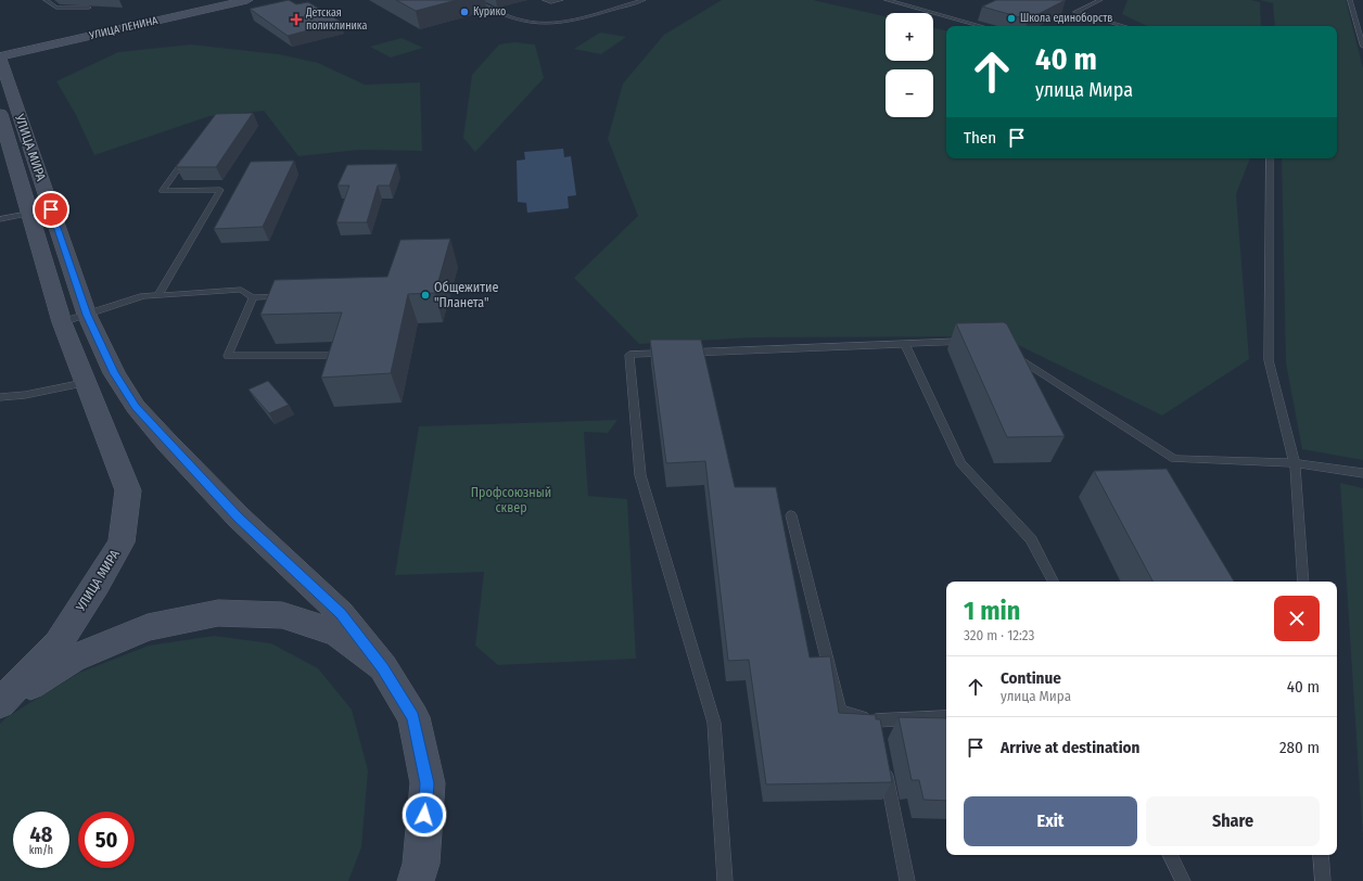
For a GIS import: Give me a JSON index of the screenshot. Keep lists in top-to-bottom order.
{
  "streets": {
    "main road": ["УЛИЦА ЛЕНИНА", "УЛИЦА МИРА"]
  },
  "crossings": [
    ["УЛИЦА ЛЕНИНА", "УЛИЦА МИРА"]
  ],
  "parks": ["Профсоюзный сквер"],
  "places": {
    "other": ["Курико", "Школа единоборств", "Общежитие \"Планета\""],
    "health": ["Детская поликлиника"]
  },
  "page": {
    "map_buttons": ["+", "−"],
    "turn": ["40 m", "улица Мира"],
    "then": "Then",
    "heading": ["1 min", "320 m · 12:23"],
    "list": [
      {
        "name": "Continue",
        "note": "улица Мира",
        "value": "40 m"
      },
      {
        "name": "Arrive at destination",
        "value": "280 m"
      }
    ],
    "buttons": ["Exit", "Share"],
    "speed": "48 km/h",
    "limit": "50"
  }
}
